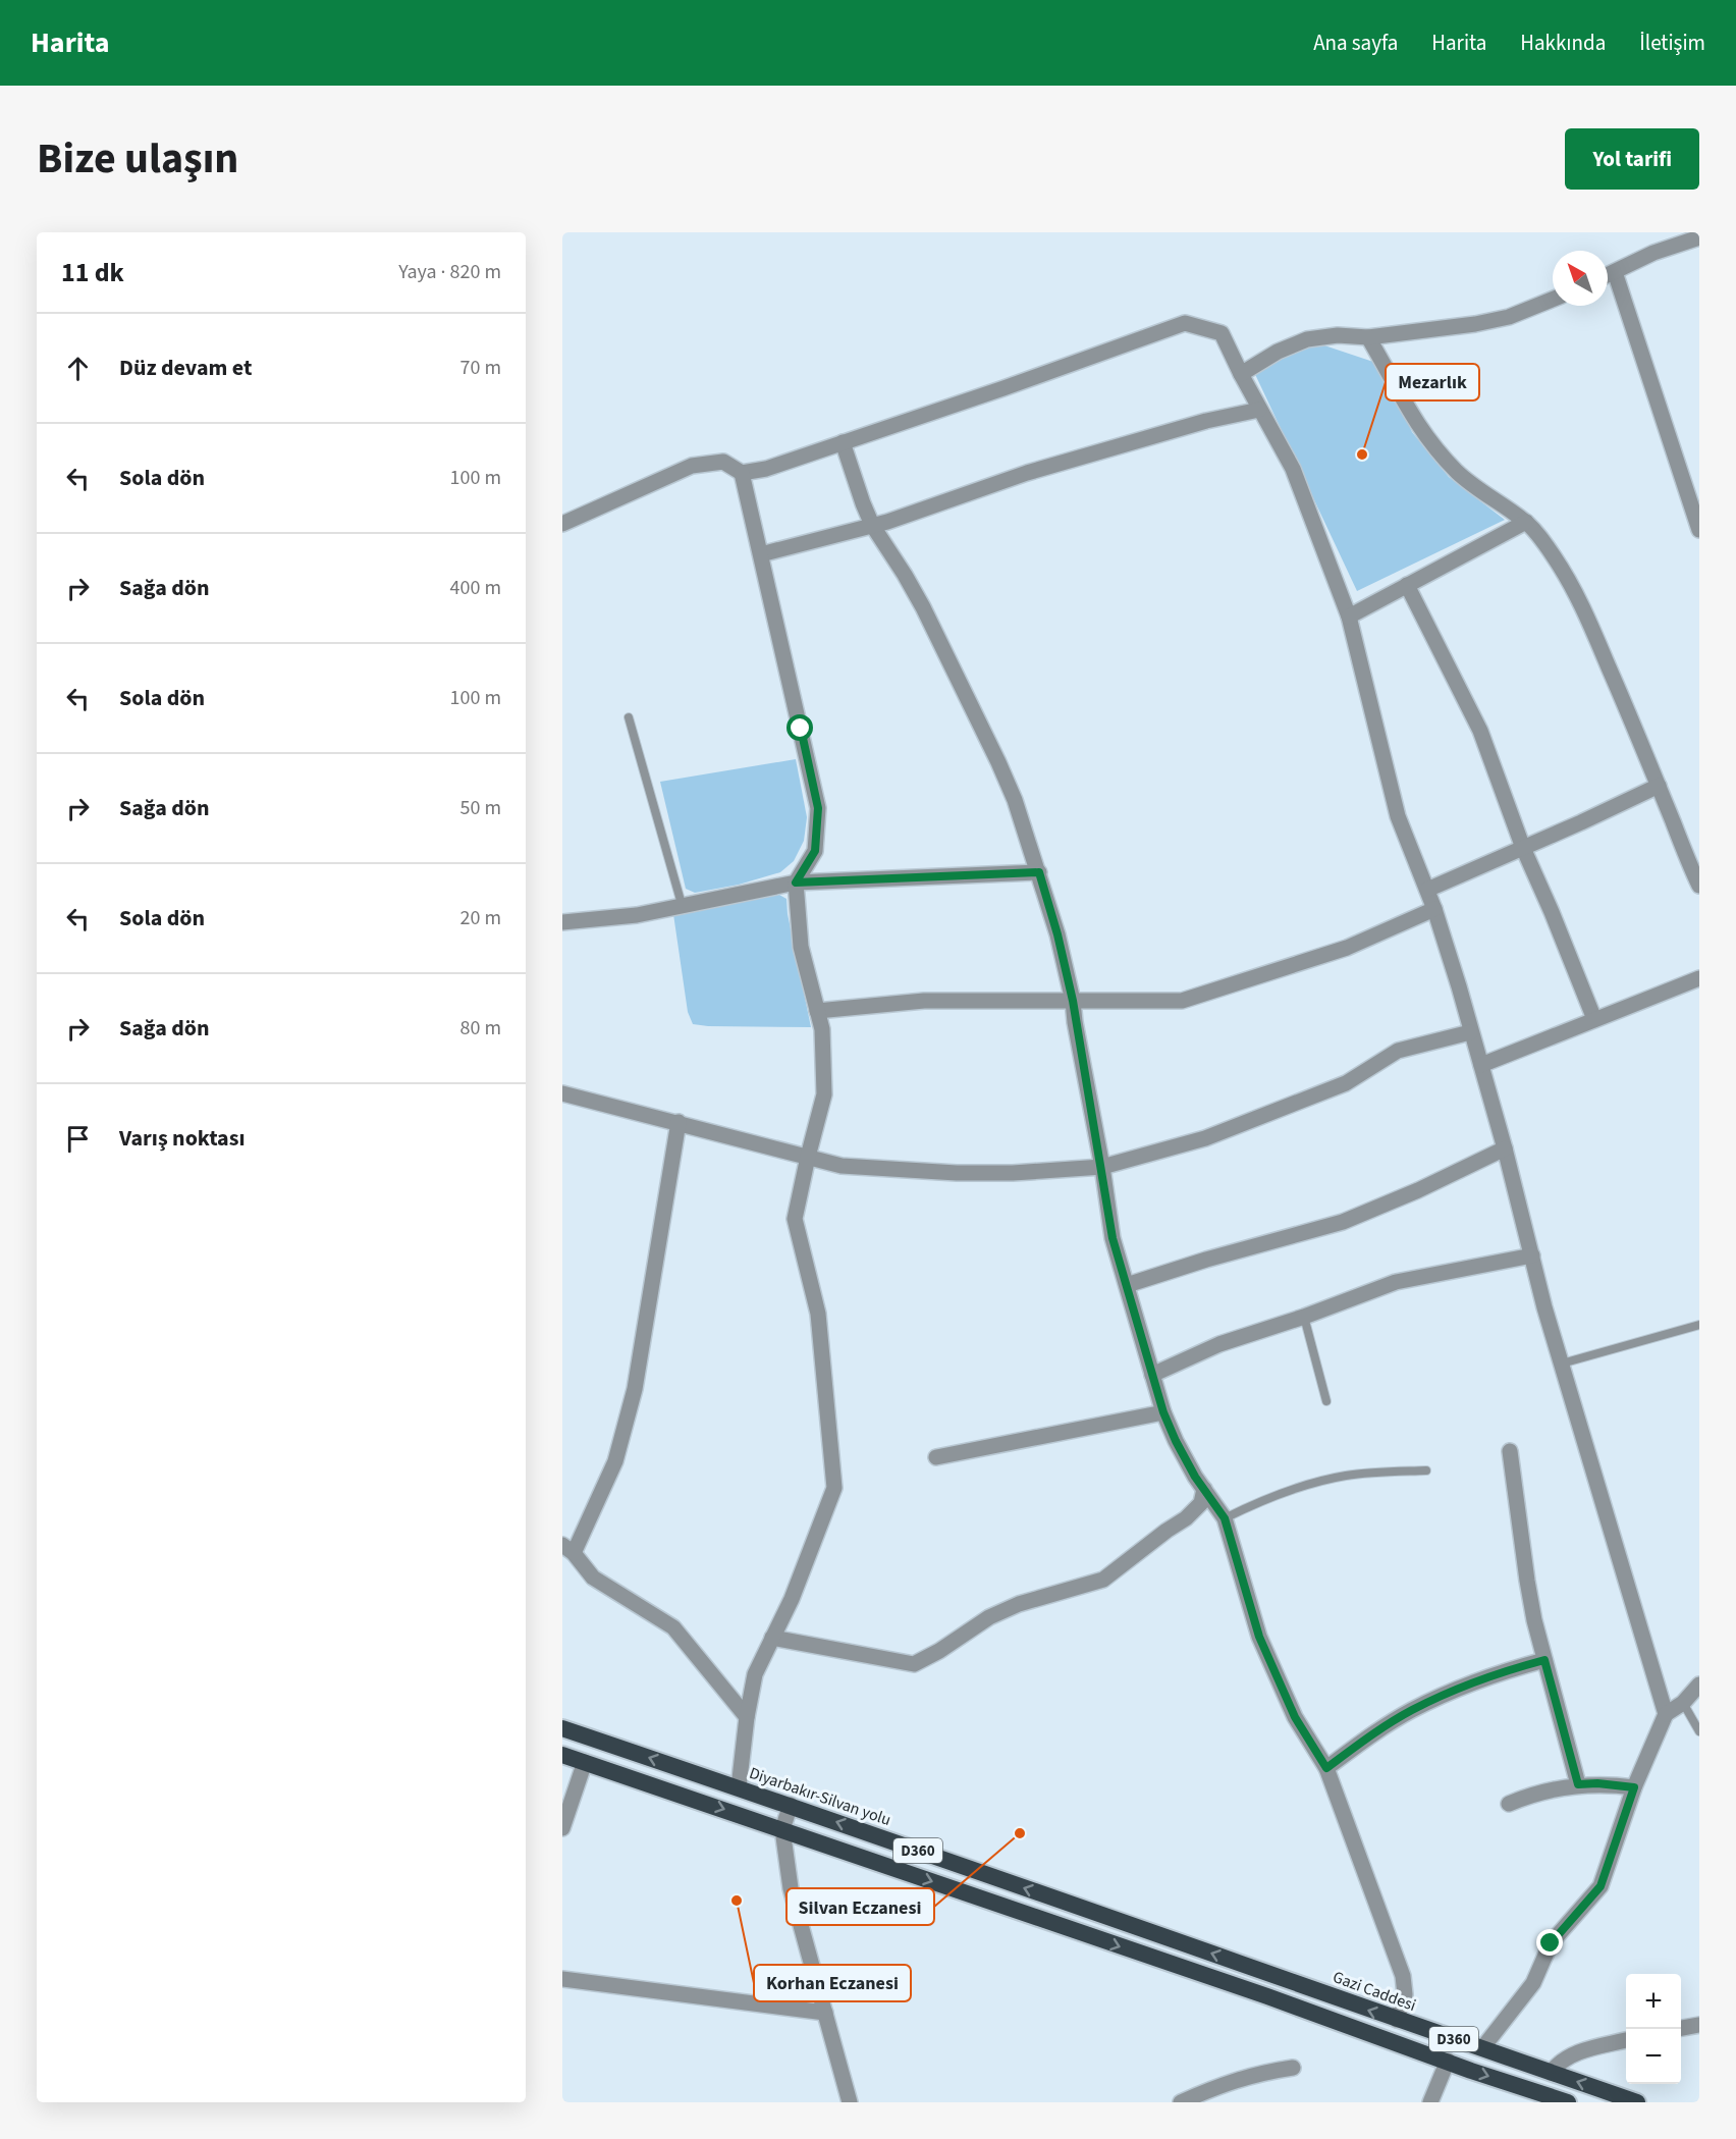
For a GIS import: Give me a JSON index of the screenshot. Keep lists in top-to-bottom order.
{
  "streets": {
    "highway": ["Diyarbakır-Silvan yolu", "D360", "Gazi Caddesi"]
  },
  "crossings": [
    ["Diyarbakır-Silvan yolu", "Gazi Caddesi"]
  ],
  "places": ["Mezarlık", "Silvan Eczanesi", "Korhan Eczanesi"],
  "north": "top left",
  "page": {
    "header": "Harita",
    "nav": [
      "Ana sayfa",
      "Harita",
      "Hakkında",
      "İletişim"
    ],
    "title": "Bize ulaşın",
    "buttons": "Yol tarifi",
    "heading": ["11 dk", "Yaya · 820 m"],
    "list": [
      ["Düz devam et", "70 m"],
      ["Sola dön", "100 m"],
      ["Sağa dön", "400 m"],
      ["Sola dön", "100 m"],
      ["Sağa dön", "50 m"],
      ["Sola dön", "20 m"],
      ["Sağa dön", "80 m"],
      "Varış noktası"
    ],
    "map_buttons": ["+", "−"]
  }
}
